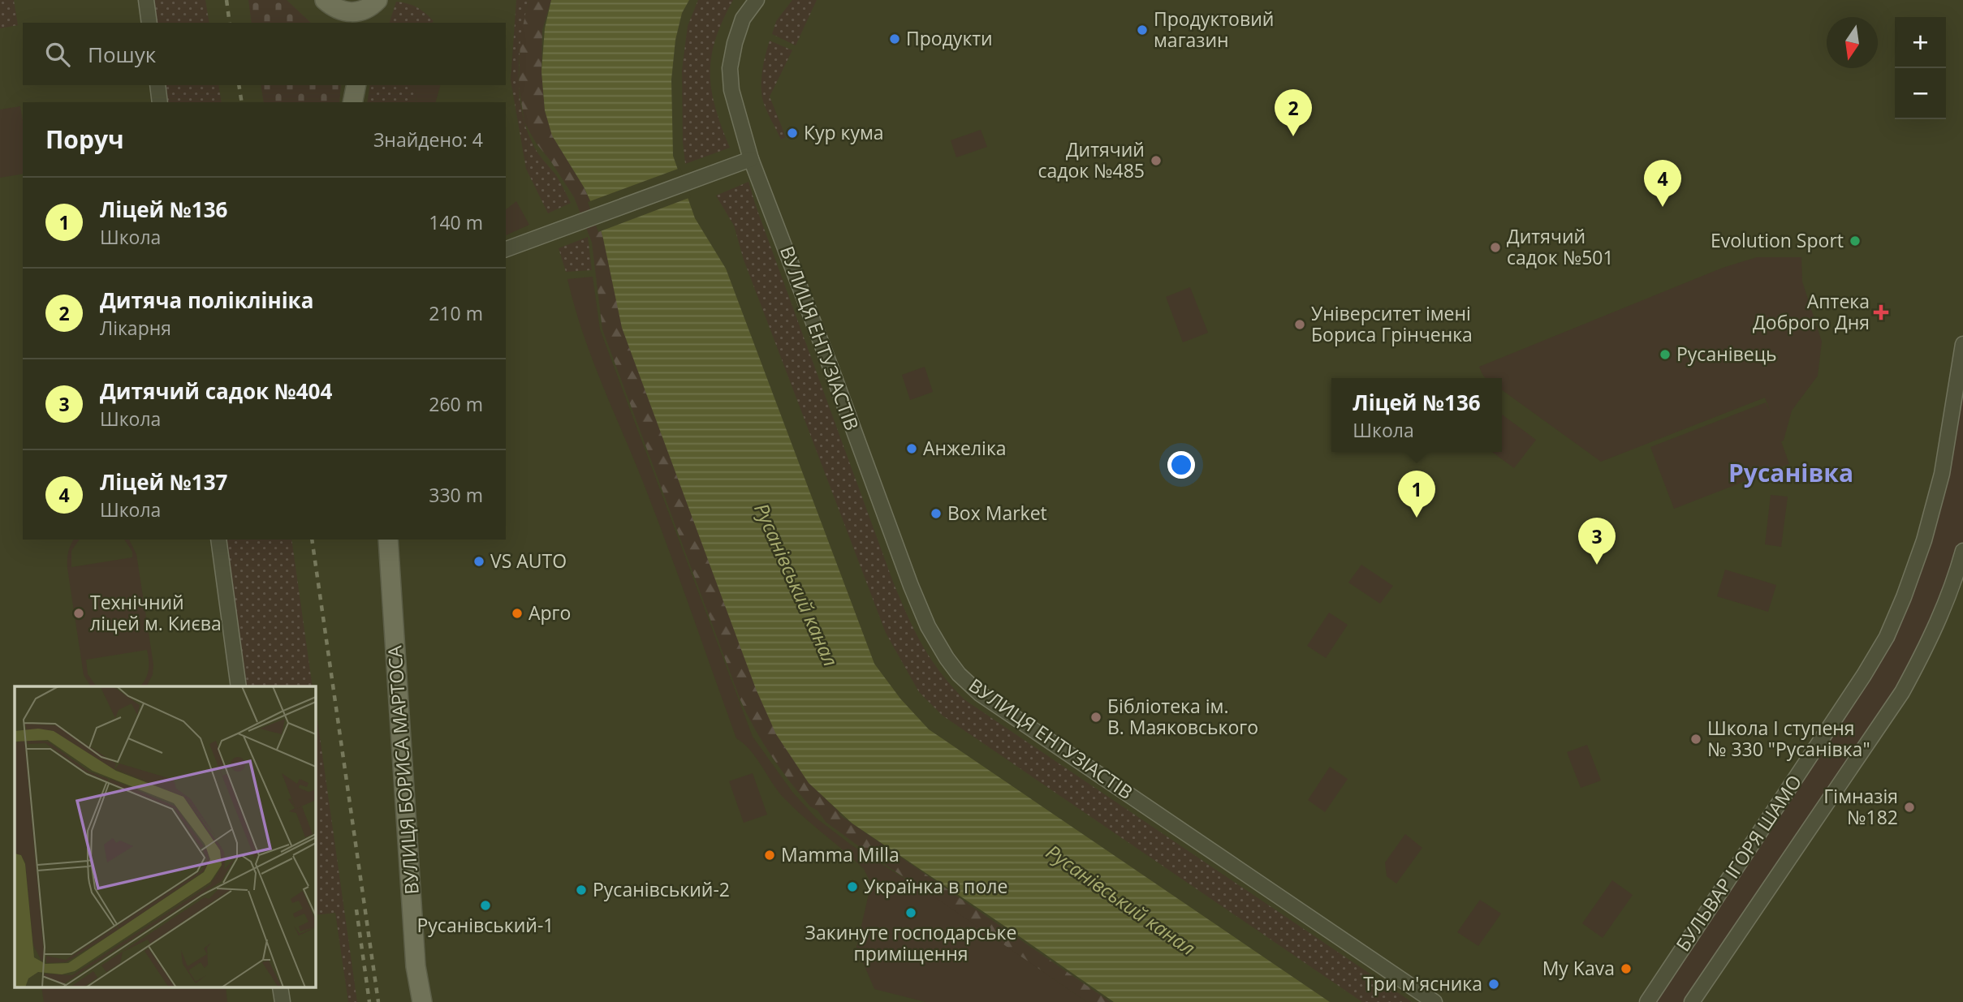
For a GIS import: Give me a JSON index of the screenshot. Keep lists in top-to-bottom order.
{
  "streets": {
    "main road": ["ВУЛИЦЯ БОРИСА МАРТОСА"],
    "street": ["ВУЛИЦЯ ЕНТУЗІАСТІВ", "БУЛЬВАР ІГОРЯ ШАМО"]
  },
  "districts": ["Русанівка"],
  "water": ["Русанівський канал"],
  "places": {
    "other": [
      "Продуктовий магазин",
      "Продукти",
      "Кур кума",
      "Дитячий садок №485",
      "Evolution Sport",
      "Дитячий садок №501",
      "Університет імені Бориса Грінченка",
      "Русанівець",
      "Анжеліка",
      "Box Market",
      "VS AUTO",
      "Технічний ліцей м. Києва",
      "Арго",
      "Бібліотека ім. В. Маяковського",
      "Школа І ступеня № 330 \"Русанівка\"",
      "Гімназія №182",
      "Mamma Milla",
      "Українка в поле",
      "Русанівський-2",
      "Русанівський-1",
      "Закинуте господарське приміщення",
      "My Kava",
      "Три м'ясника"
    ],
    "health": ["Аптека Доброго Дня"]
  },
  "north": "bottom",
  "page": {
    "map_buttons": ["+", "−"],
    "search": "Пошук",
    "pins": [
      "2",
      "4",
      "1",
      "3"
    ],
    "heading": ["Поруч", "Знайдено: 4"],
    "list": [
      {
        "mark": "1",
        "name": "Ліцей №136",
        "note": "Школа",
        "value": "140 m"
      },
      {
        "mark": "2",
        "name": "Дитяча поліклініка",
        "note": "Лікарня",
        "value": "210 m"
      },
      {
        "mark": "3",
        "name": "Дитячий садок №404",
        "note": "Школа",
        "value": "260 m"
      },
      {
        "mark": "4",
        "name": "Ліцей №137",
        "note": "Школа",
        "value": "330 m"
      }
    ],
    "popup": ["Ліцей №136", "Школа"]
  }
}
